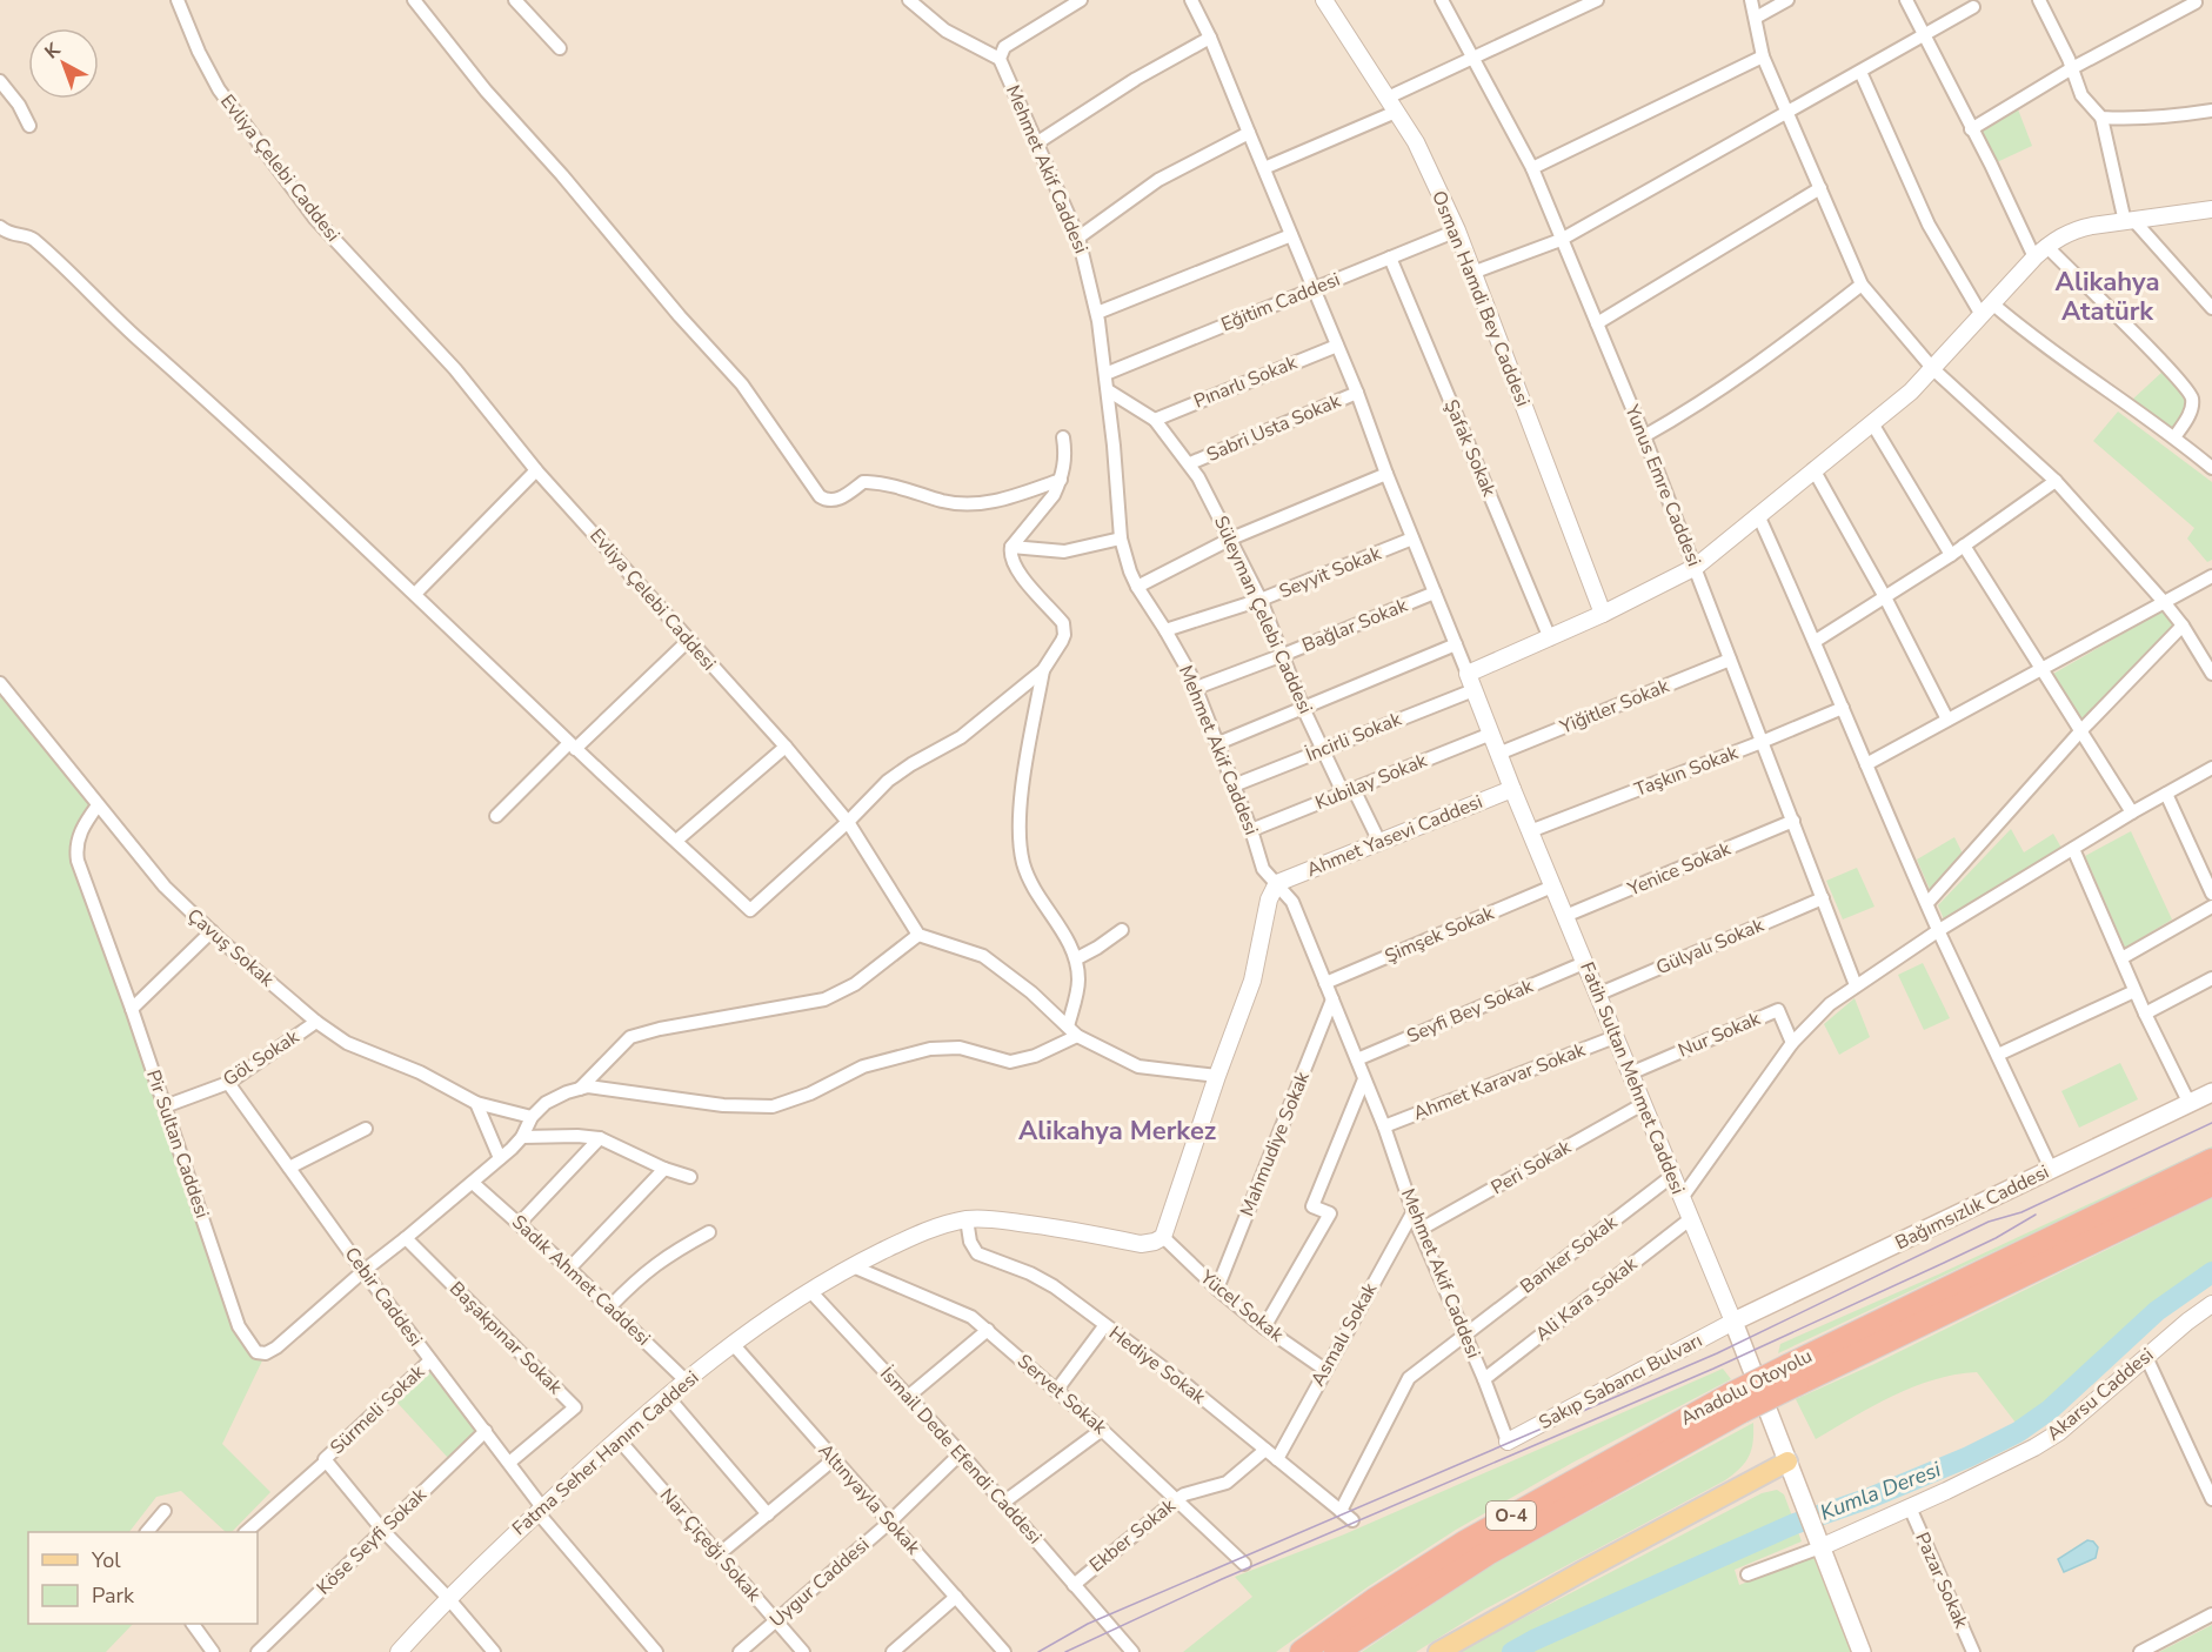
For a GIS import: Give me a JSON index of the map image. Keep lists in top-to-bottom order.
{
  "streets": {
    "highway": ["Anadolu Otoyolu", "O-4"],
    "main road": ["Fatih Sultan Mehmet Caddesi", "Bağımsızlık Caddesi"],
    "street": [
      "Evliya Çelebi Caddesi",
      "Mehmet Akif Caddesi",
      "Osman Hamdi Bey Caddesi",
      "Eğitim Caddesi",
      "Pınarlı Sokak",
      "Sabri Usta Sokak",
      "Şafak Sokak",
      "Yunus Emre Caddesi",
      "Seyyit Sokak",
      "Süleyman Çelebi Caddesi",
      "Bağlar Sokak",
      "Yiğitler Sokak",
      "İncirli Sokak",
      "Taşkın Sokak",
      "Kubilay Sokak",
      "Ahmet Yasevi Caddesi",
      "Yenice Sokak",
      "Şimşek Sokak",
      "Gülyalı Sokak",
      "Çavuş Sokak",
      "Seyfi Bey Sokak",
      "Nur Sokak",
      "Göl Sokak",
      "Ahmet Karavar Sokak",
      "Pir Sultan Caddesi",
      "Mahmudiye Sokak",
      "Peri Sokak",
      "Banker Sokak",
      "Sadık Ahmet Caddesi",
      "Cebir Caddesi",
      "Ali Kara Sokak",
      "Yücel Sokak",
      "Asmalı Sokak",
      "Başakpınar Sokak",
      "Hediye Sokak",
      "Sakıp Sabancı Bulvarı",
      "Servet Sokak",
      "Akarsu Caddesi",
      "Sürmeli Sokak",
      "Fatma Seher Hanım Caddesi",
      "İsmail Dede Efendi Caddesi",
      "Altınyayla Sokak",
      "Ekber Sokak",
      "Köse Seyfi Sokak",
      "Nar Çiçeği Sokak",
      "Pazar Sokak",
      "Uygur Caddesi"
    ]
  },
  "crossings": [
    ["Mehmet Akif Caddesi", "Eğitim Caddesi"],
    ["Mehmet Akif Caddesi", "Seyyit Sokak"],
    ["Mehmet Akif Caddesi", "Süleyman Çelebi Caddesi"],
    ["Mehmet Akif Caddesi", "Bağlar Sokak"],
    ["Mehmet Akif Caddesi", "İncirli Sokak"],
    ["Mehmet Akif Caddesi", "Kubilay Sokak"],
    ["Mehmet Akif Caddesi", "Ahmet Yasevi Caddesi"],
    ["Mehmet Akif Caddesi", "Şimşek Sokak"],
    ["Mehmet Akif Caddesi", "Seyfi Bey Sokak"],
    ["Mehmet Akif Caddesi", "Ahmet Karavar Sokak"],
    ["Mehmet Akif Caddesi", "Mahmudiye Sokak"],
    ["Mehmet Akif Caddesi", "Peri Sokak"],
    ["Mehmet Akif Caddesi", "Banker Sokak"],
    ["Mehmet Akif Caddesi", "Ali Kara Sokak"],
    ["Mehmet Akif Caddesi", "Asmalı Sokak"],
    ["Mehmet Akif Caddesi", "Sakıp Sabancı Bulvarı"],
    ["Osman Hamdi Bey Caddesi", "Eğitim Caddesi"],
    ["Eğitim Caddesi", "Şafak Sokak"],
    ["Pınarlı Sokak", "Süleyman Çelebi Caddesi"],
    ["Sabri Usta Sokak", "Süleyman Çelebi Caddesi"],
    ["Yunus Emre Caddesi", "Yiğitler Sokak"],
    ["Yunus Emre Caddesi", "Taşkın Sokak"],
    ["Yunus Emre Caddesi", "Yenice Sokak"],
    ["Yunus Emre Caddesi", "Gülyalı Sokak"],
    ["Seyyit Sokak", "Süleyman Çelebi Caddesi"],
    ["Süleyman Çelebi Caddesi", "Bağlar Sokak"],
    ["Süleyman Çelebi Caddesi", "İncirli Sokak"],
    ["Süleyman Çelebi Caddesi", "Kubilay Sokak"],
    ["Süleyman Çelebi Caddesi", "Ahmet Yasevi Caddesi"],
    ["Yiğitler Sokak", "Fatih Sultan Mehmet Caddesi"],
    ["İncirli Sokak", "Fatih Sultan Mehmet Caddesi"],
    ["Taşkın Sokak", "Fatih Sultan Mehmet Caddesi"],
    ["Kubilay Sokak", "Fatih Sultan Mehmet Caddesi"],
    ["Ahmet Yasevi Caddesi", "Fatih Sultan Mehmet Caddesi"],
    ["Yenice Sokak", "Fatih Sultan Mehmet Caddesi"],
    ["Şimşek Sokak", "Fatih Sultan Mehmet Caddesi"],
    ["Gülyalı Sokak", "Fatih Sultan Mehmet Caddesi"],
    ["Çavuş Sokak", "Göl Sokak"],
    ["Çavuş Sokak", "Pir Sultan Caddesi"],
    ["Seyfi Bey Sokak", "Fatih Sultan Mehmet Caddesi"],
    ["Nur Sokak", "Fatih Sultan Mehmet Caddesi"],
    ["Göl Sokak", "Pir Sultan Caddesi"],
    ["Göl Sokak", "Cebir Caddesi"],
    ["Fatih Sultan Mehmet Caddesi", "Ahmet Karavar Sokak"],
    ["Fatih Sultan Mehmet Caddesi", "Peri Sokak"],
    ["Fatih Sultan Mehmet Caddesi", "Bağımsızlık Caddesi"],
    ["Fatih Sultan Mehmet Caddesi", "Banker Sokak"],
    ["Fatih Sultan Mehmet Caddesi", "Ali Kara Sokak"],
    ["Fatih Sultan Mehmet Caddesi", "Sakıp Sabancı Bulvarı"],
    ["Fatih Sultan Mehmet Caddesi", "Akarsu Caddesi"],
    ["Pir Sultan Caddesi", "Cebir Caddesi"],
    ["Mahmudiye Sokak", "Yücel Sokak"],
    ["Bağımsızlık Caddesi", "Sakıp Sabancı Bulvarı"],
    ["Banker Sokak", "Hediye Sokak"],
    ["Sadık Ahmet Caddesi", "Fatma Seher Hanım Caddesi"],
    ["Cebir Caddesi", "Başakpınar Sokak"],
    ["Cebir Caddesi", "Sürmeli Sokak"],
    ["Cebir Caddesi", "Fatma Seher Hanım Caddesi"],
    ["Cebir Caddesi", "Köse Seyfi Sokak"],
    ["Yücel Sokak", "Asmalı Sokak"],
    ["Yücel Sokak", "Fatma Seher Hanım Caddesi"],
    ["Asmalı Sokak", "Hediye Sokak"],
    ["Hediye Sokak", "Fatma Seher Hanım Caddesi"],
    ["Hediye Sokak", "Ekber Sokak"],
    ["Servet Sokak", "Fatma Seher Hanım Caddesi"],
    ["Servet Sokak", "Ekber Sokak"],
    ["Akarsu Caddesi", "Pazar Sokak"],
    ["Fatma Seher Hanım Caddesi", "İsmail Dede Efendi Caddesi"],
    ["Fatma Seher Hanım Caddesi", "Altınyayla Sokak"],
    ["Fatma Seher Hanım Caddesi", "Nar Çiçeği Sokak"],
    ["İsmail Dede Efendi Caddesi", "Ekber Sokak"],
    ["İsmail Dede Efendi Caddesi", "Uygur Caddesi"],
    ["Altınyayla Sokak", "Uygur Caddesi"],
    ["Nar Çiçeği Sokak", "Uygur Caddesi"]
  ],
  "districts": ["Alikahya Atatürk", "Alikahya Merkez"],
  "water": ["Kumla Deresi"],
  "legend": ["Yol", "Park"],
  "north": "top left"
}
